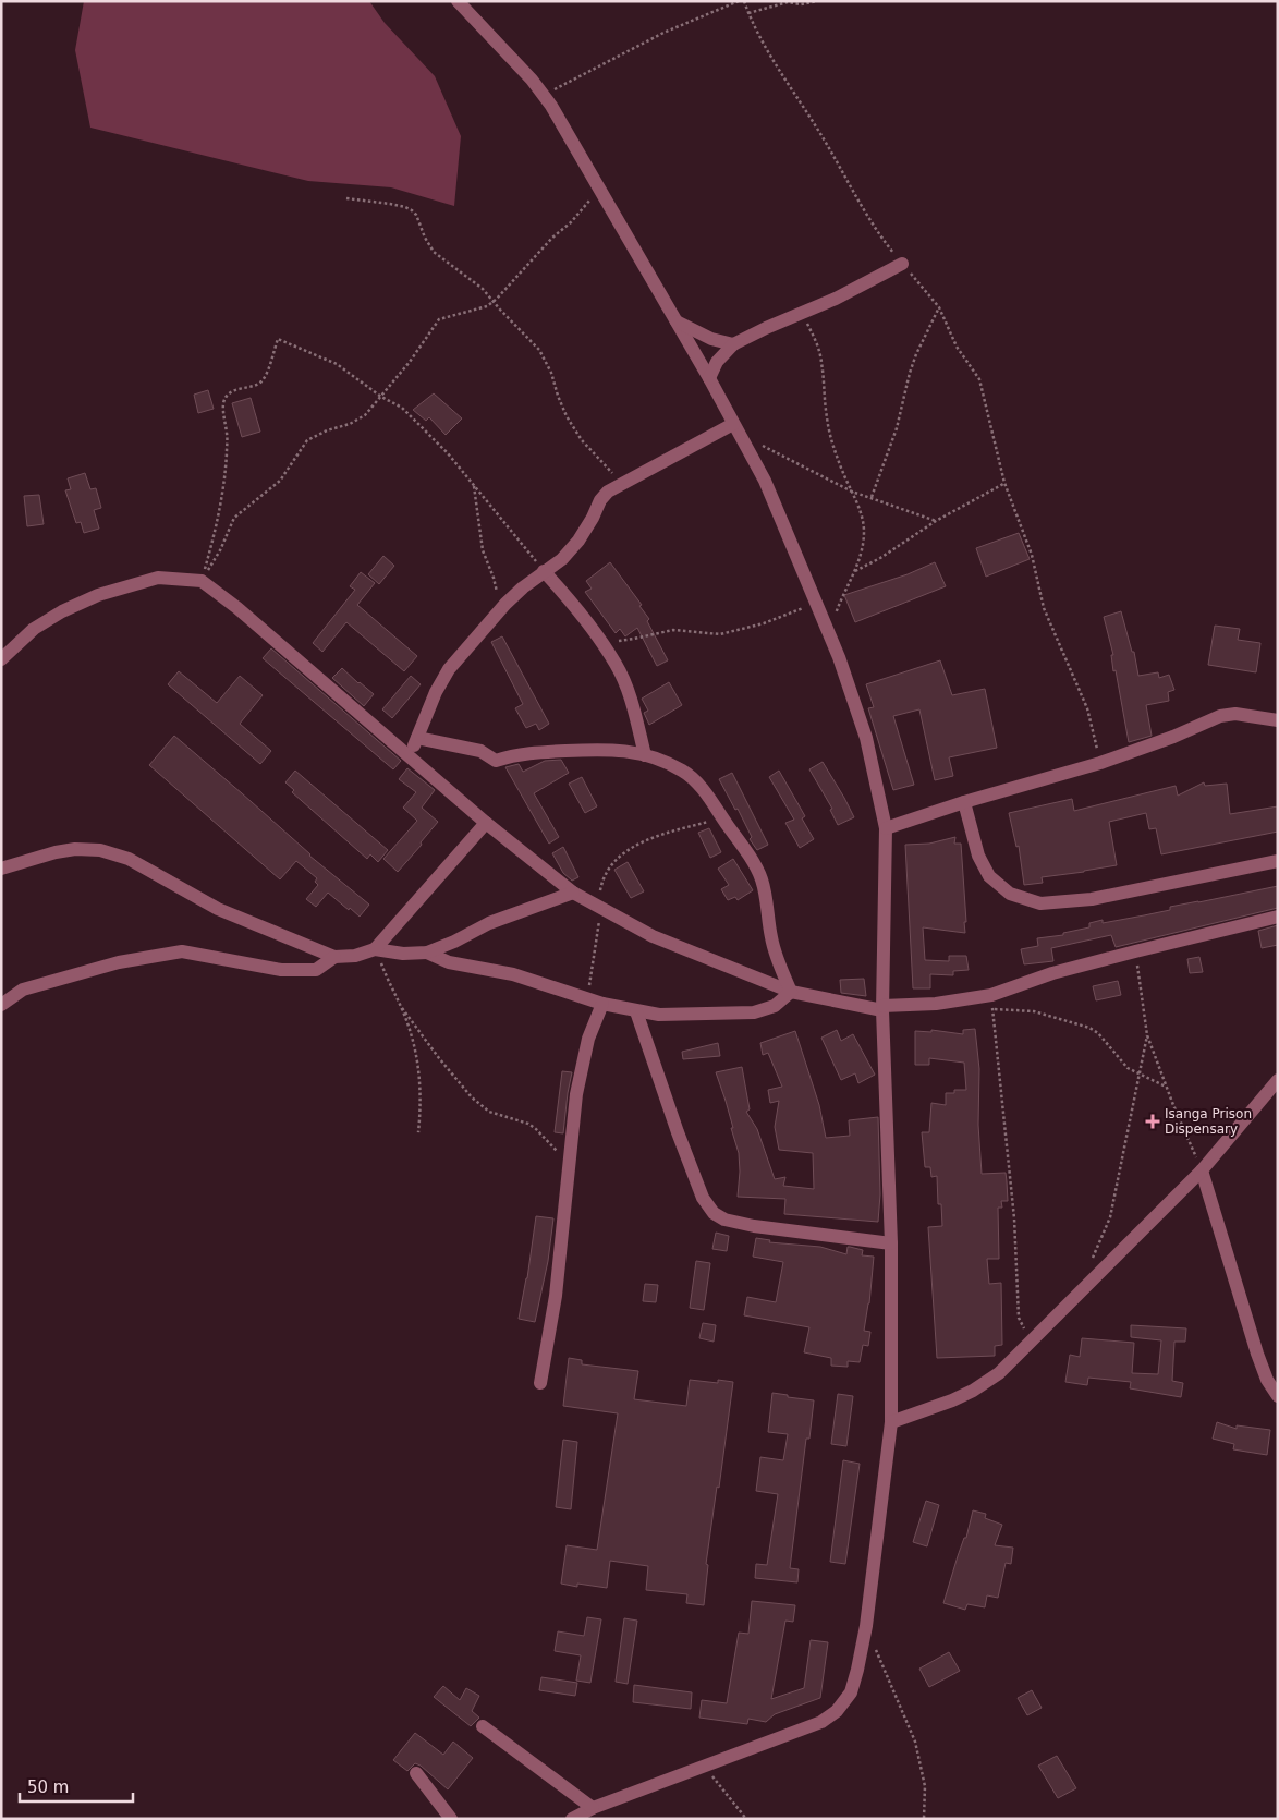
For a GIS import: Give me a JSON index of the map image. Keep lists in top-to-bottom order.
{
  "places": {
    "health": ["Isanga Prison Dispensary"]
  },
  "scale_bar": "50 m"
}
